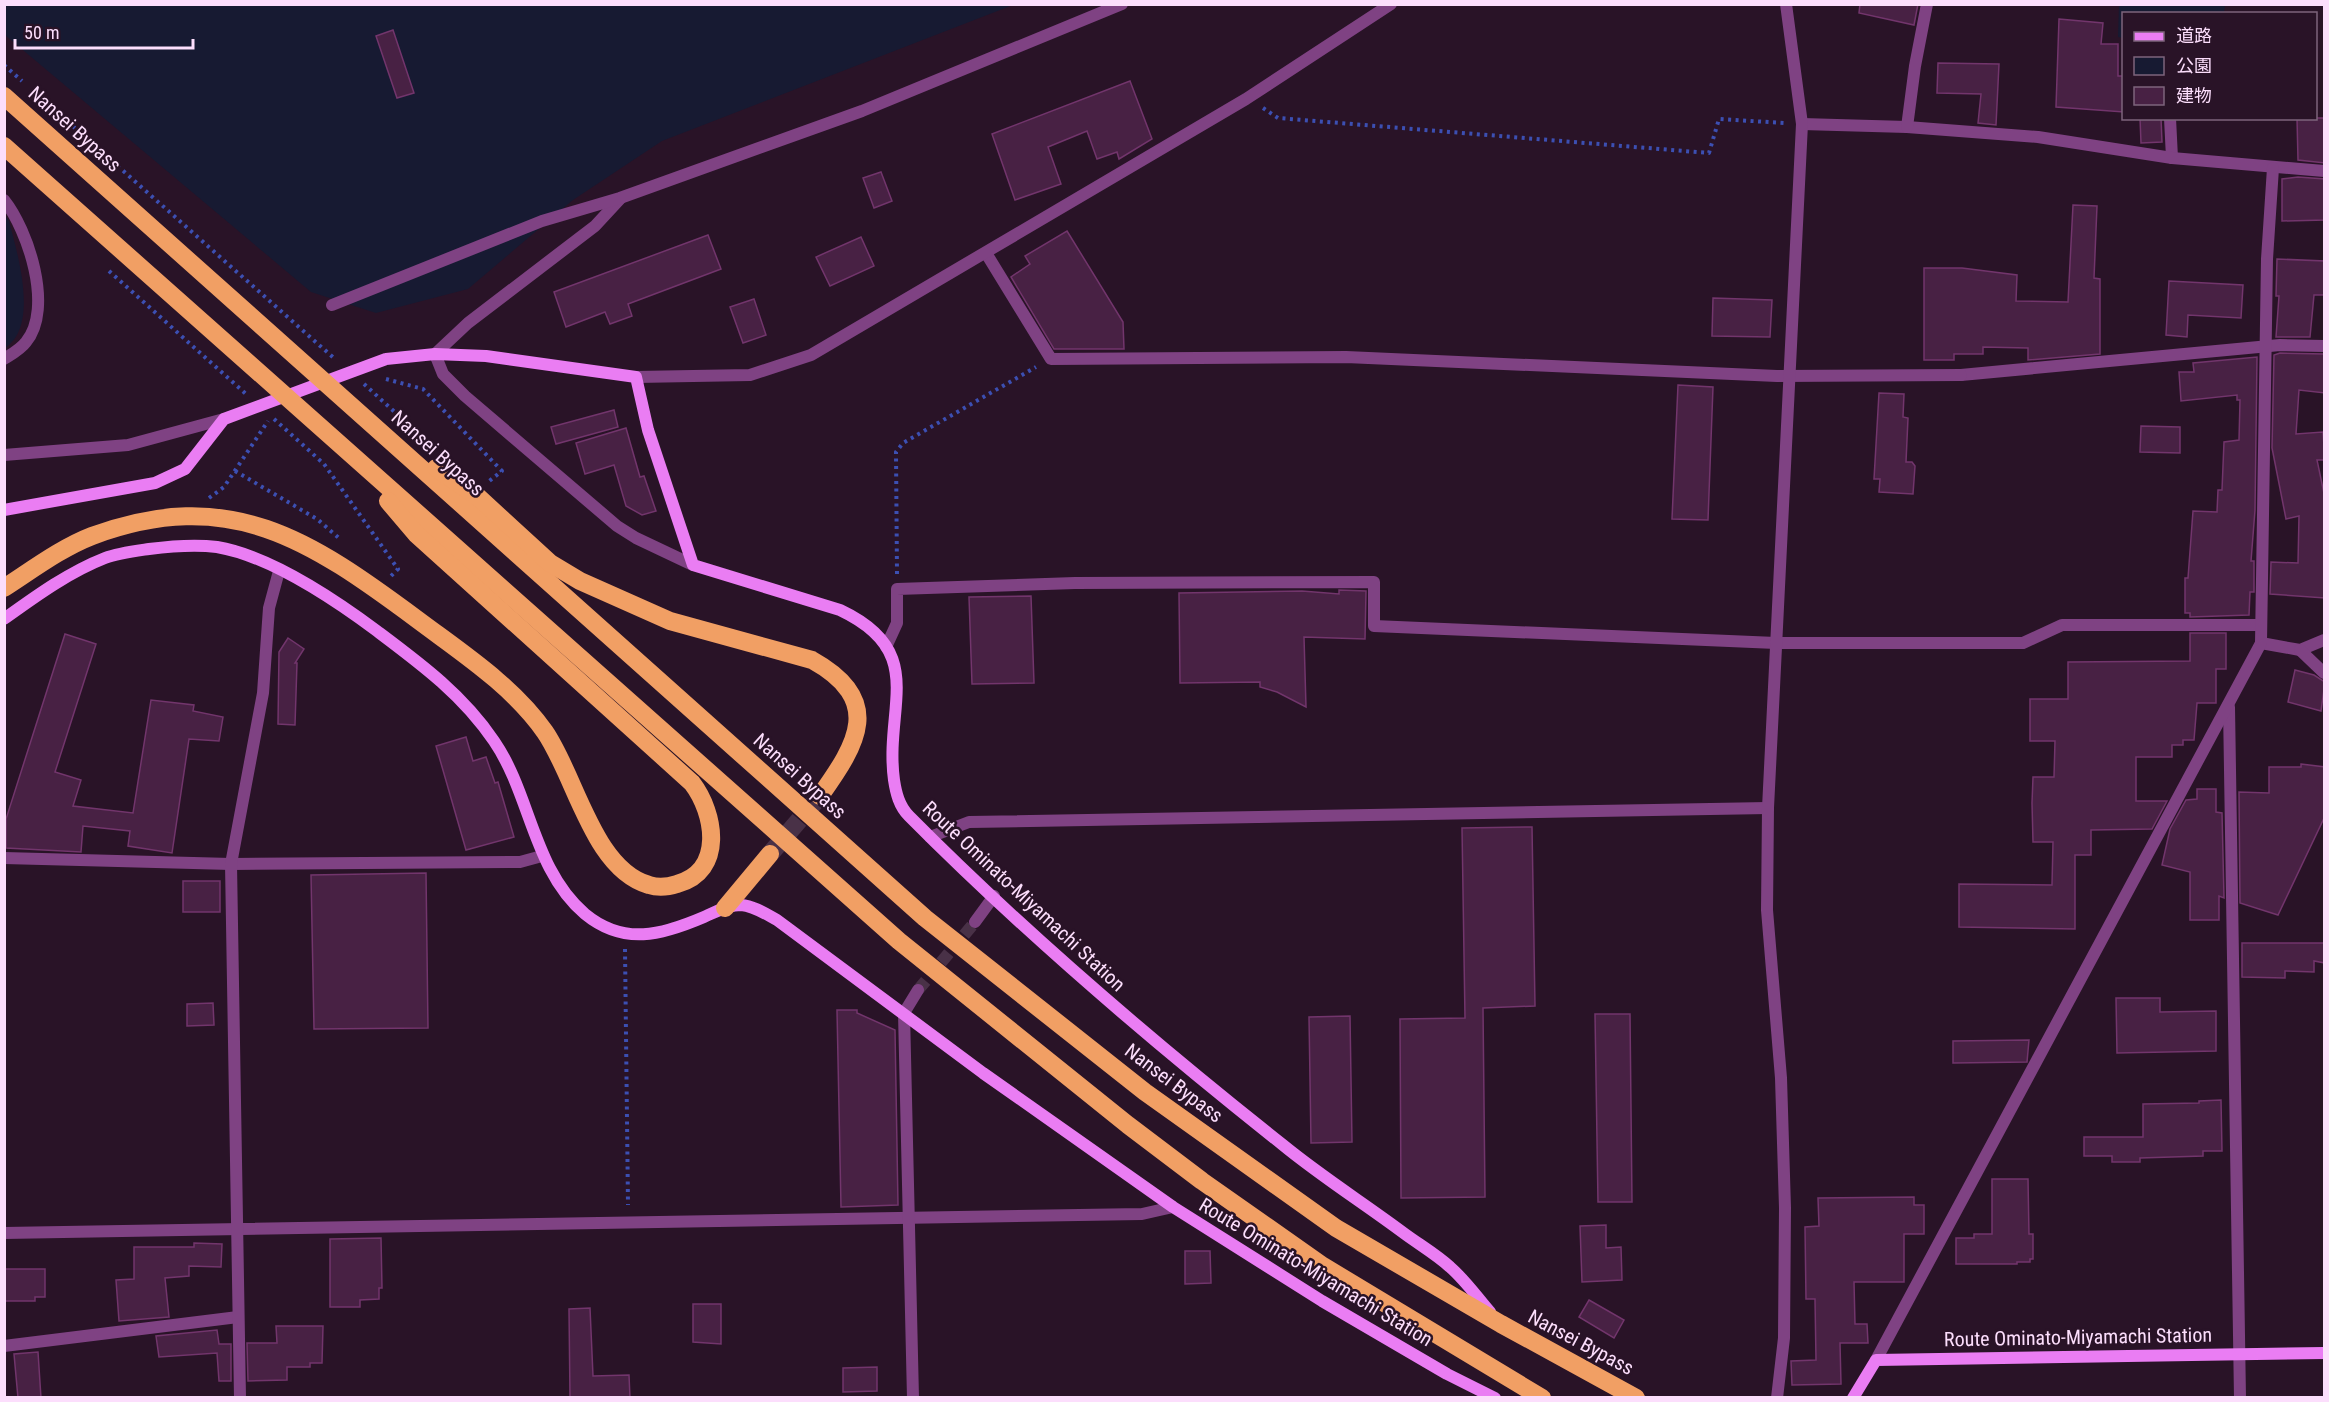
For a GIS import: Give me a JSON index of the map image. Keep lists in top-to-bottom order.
{
  "streets": {
    "highway": ["Nansei Bypass"],
    "main road": ["Route Ominato-Miyamachi Station"]
  },
  "crossings": [
    ["Nansei Bypass", "Route Ominato-Miyamachi Station"]
  ],
  "legend": ["道路", "公園", "建物"],
  "scale_bar": "50 m"
}
